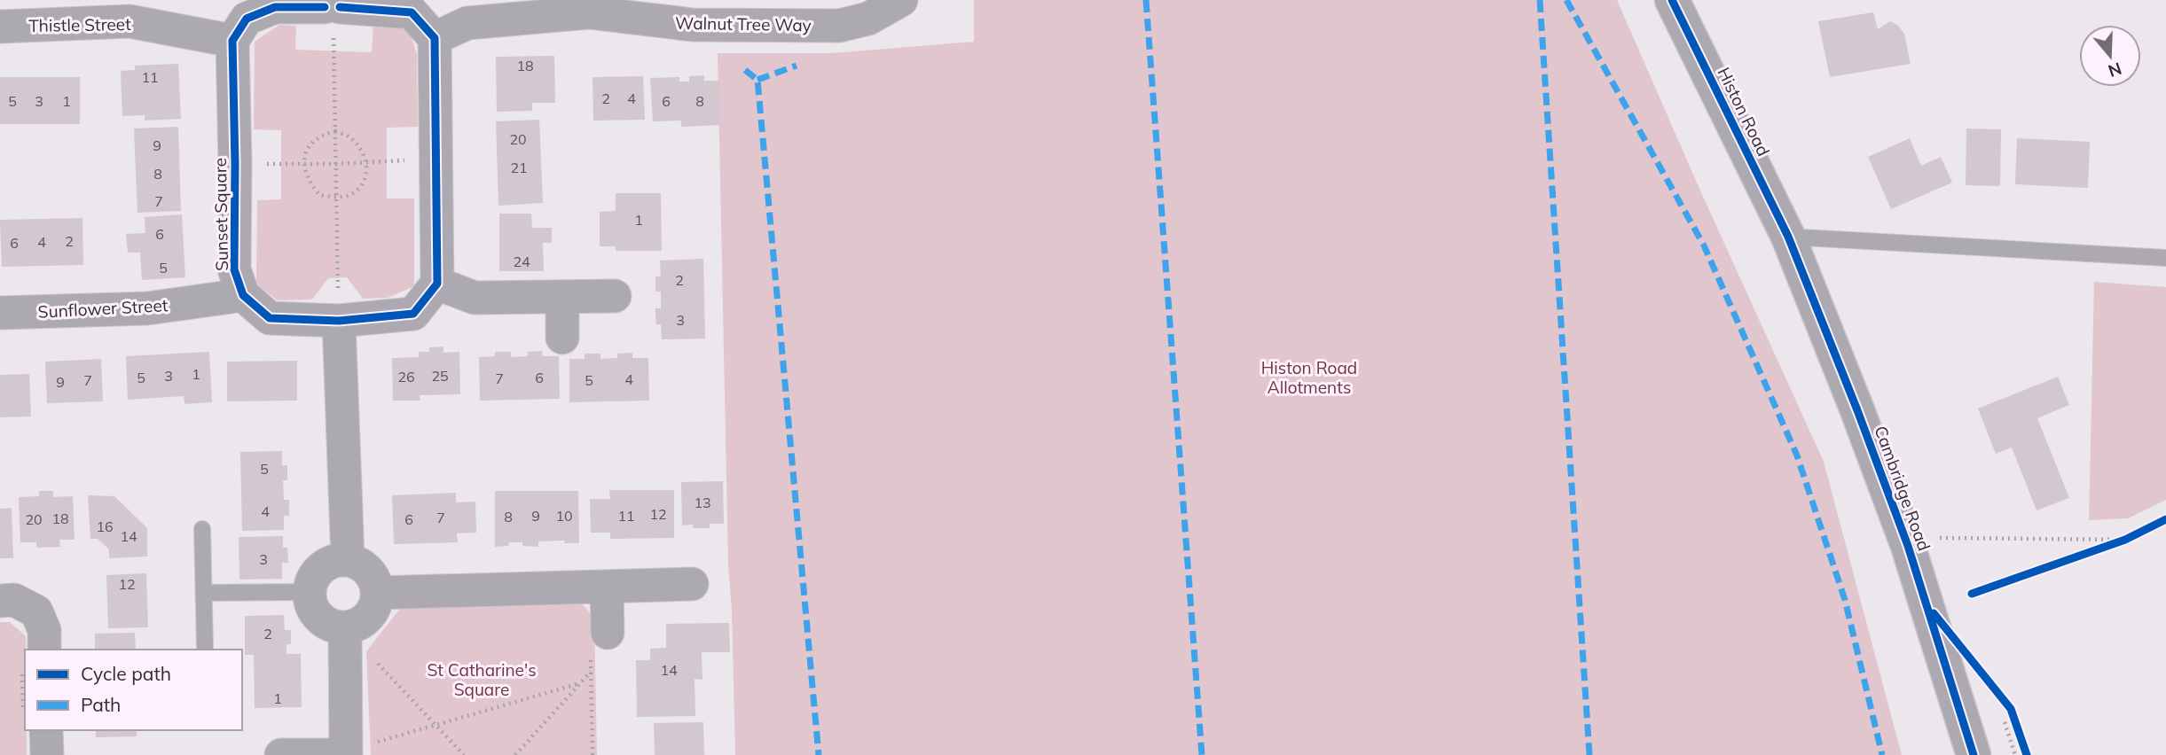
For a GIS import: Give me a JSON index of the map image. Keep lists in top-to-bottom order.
{
  "streets": {
    "main road": ["Histon Road", "Cambridge Road"],
    "street": [
      "Walnut Tree Way",
      "Thistle Street",
      "Sunset Square",
      "Sunflower Street"
    ]
  },
  "crossings": [
    ["Thistle Street", "Sunset Square"],
    ["Histon Road", "Cambridge Road"],
    ["Sunset Square", "Sunflower Street"]
  ],
  "parks": ["Histon Road Allotments", "St Catharine's Square"],
  "house_numbers": [
    "18",
    "11",
    "2",
    "4",
    "5",
    "3",
    "1",
    "6",
    "8",
    "20",
    "9",
    "21",
    "8",
    "7",
    "1",
    "6",
    "2",
    "4",
    "6",
    "24",
    "5",
    "2",
    "3",
    "1",
    "3",
    "25",
    "26",
    "5",
    "6",
    "7",
    "4",
    "7",
    "5",
    "9",
    "5",
    "13",
    "4",
    "12",
    "9",
    "10",
    "11",
    "8",
    "7",
    "18",
    "20",
    "6",
    "16",
    "14",
    "3",
    "12",
    "2",
    "14",
    "1"
  ],
  "legend": ["Cycle path", "Path"],
  "north": "bottom"
}
